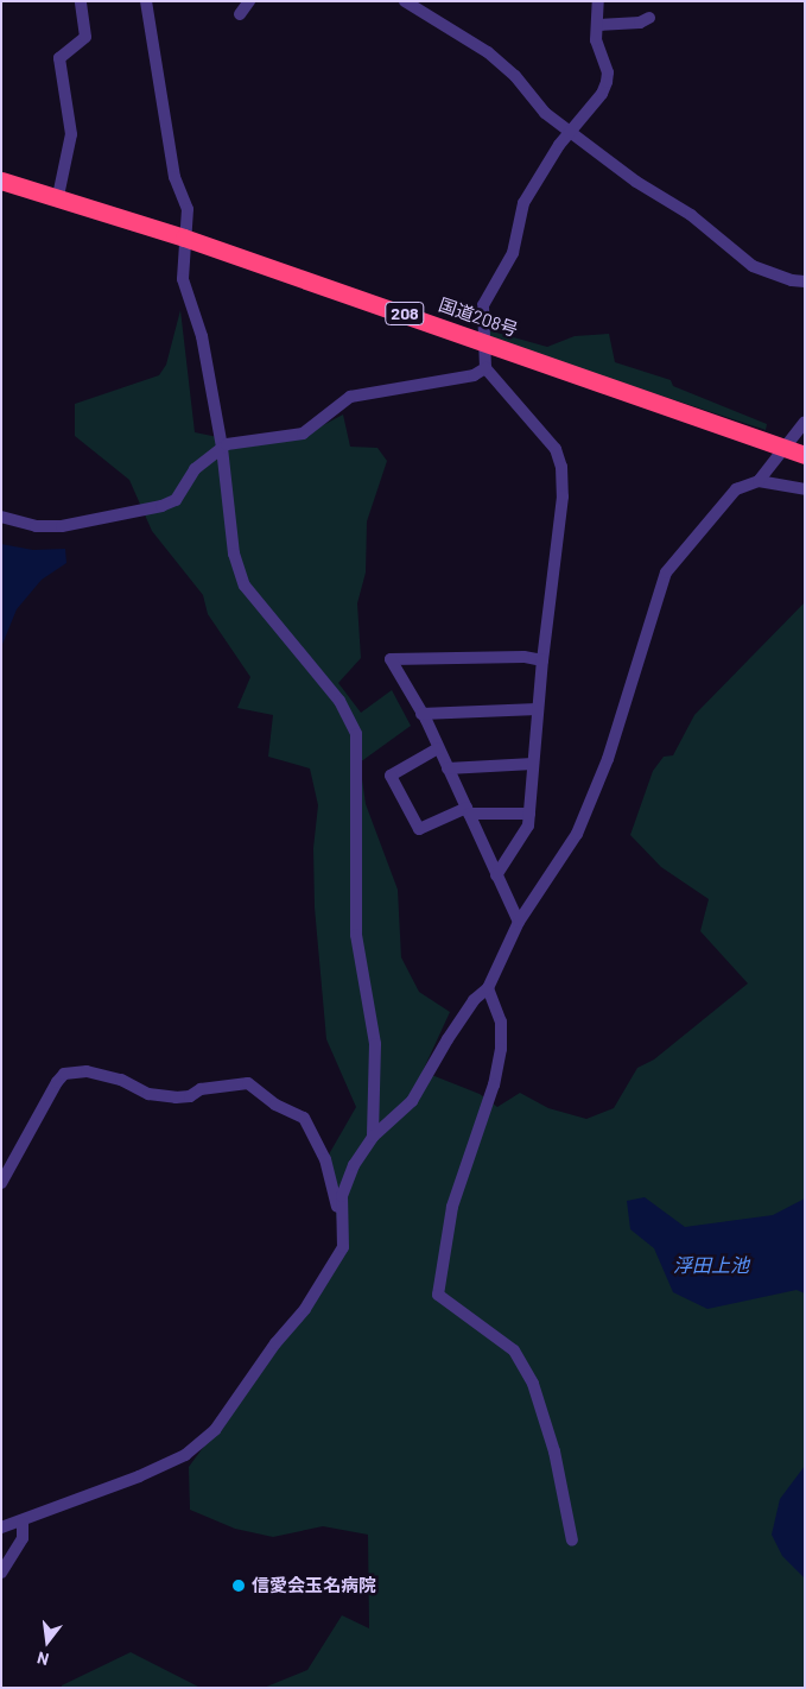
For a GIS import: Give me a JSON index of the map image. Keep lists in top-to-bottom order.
{
  "streets": {
    "highway": ["208", "国道208号"]
  },
  "water": ["浮田上池"],
  "places": ["信愛会玉名病院"],
  "north": "bottom"
}
